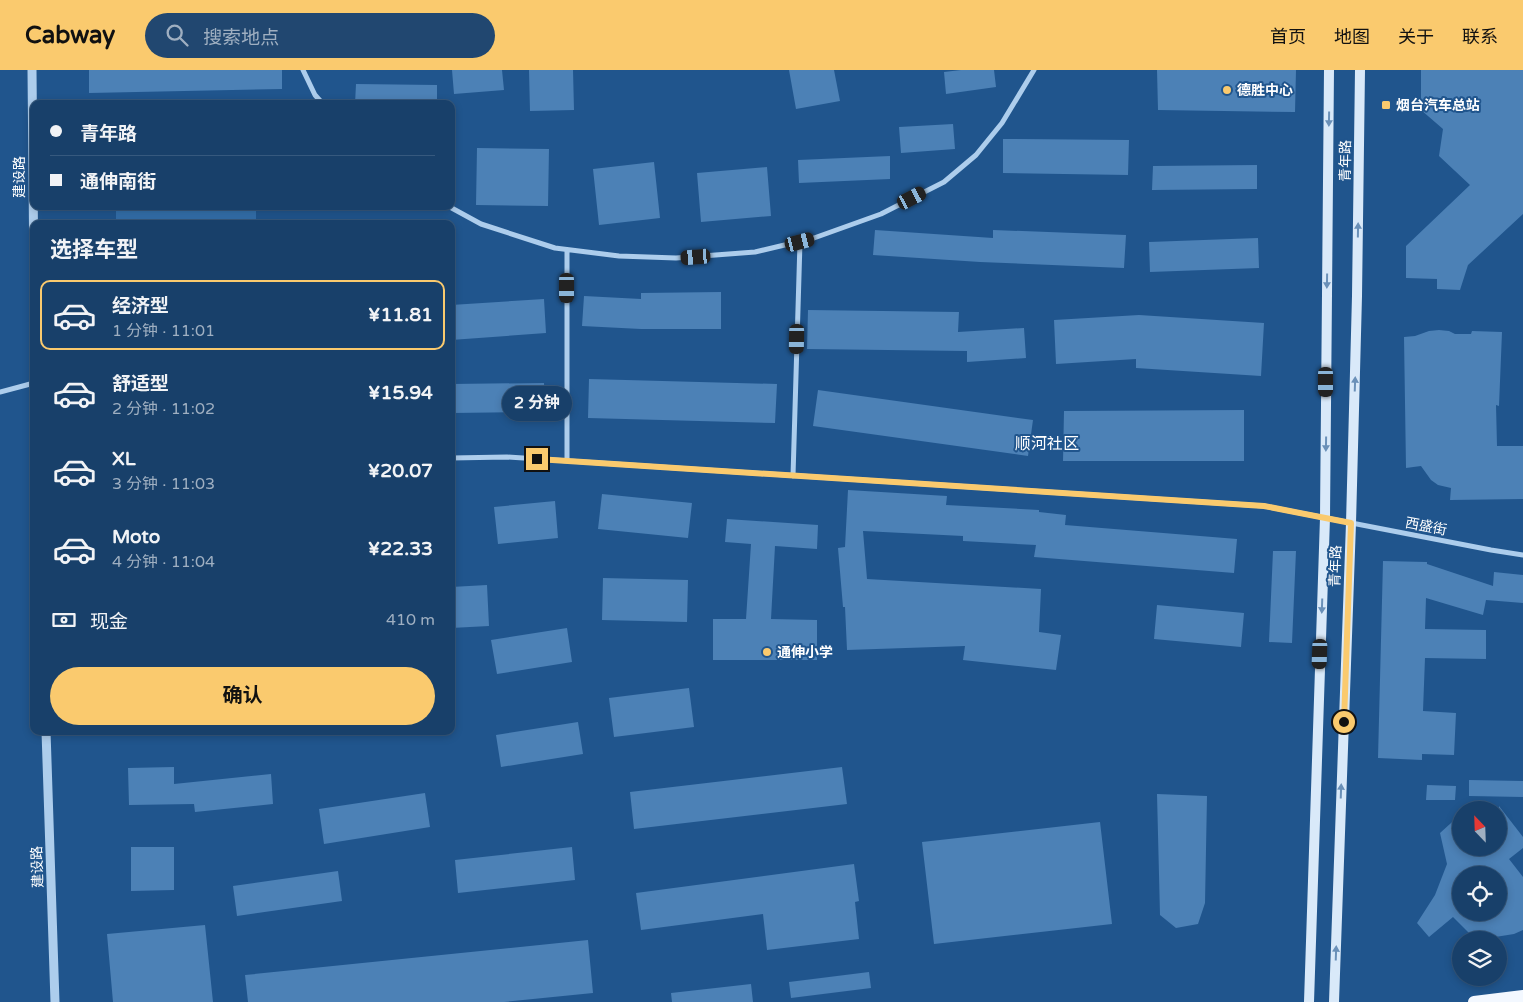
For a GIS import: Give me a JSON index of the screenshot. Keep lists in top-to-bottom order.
{
  "streets": {
    "main road": ["青年路"],
    "street": ["建设路", "西盛街"]
  },
  "crossings": [
    ["青年路", "西盛街"]
  ],
  "districts": ["顺河社区"],
  "places": {
    "other": ["德胜中心", "通伸小学"],
    "transit": ["烟台汽车总站"]
  },
  "north": "top left",
  "page": {
    "header": "Cabway",
    "search": "搜索地点",
    "nav": [
      "首页",
      "地图",
      "关于",
      "联系"
    ],
    "banner": ["青年路", "通伸南街"],
    "heading": "选择车型",
    "list": [
      {
        "name": "经济型",
        "note": "1 分钟 · 11:01",
        "value": "¥11.81"
      },
      {
        "name": "舒适型",
        "note": "2 分钟 · 11:02",
        "value": "¥15.94"
      },
      {
        "name": "XL",
        "note": "3 分钟 · 11:03",
        "value": "¥20.07"
      },
      {
        "name": "Moto",
        "note": "4 分钟 · 11:04",
        "value": "¥22.33"
      }
    ],
    "bubble": "2 分钟",
    "pay": ["现金", "410 m"],
    "buttons": "确认"
  }
}
